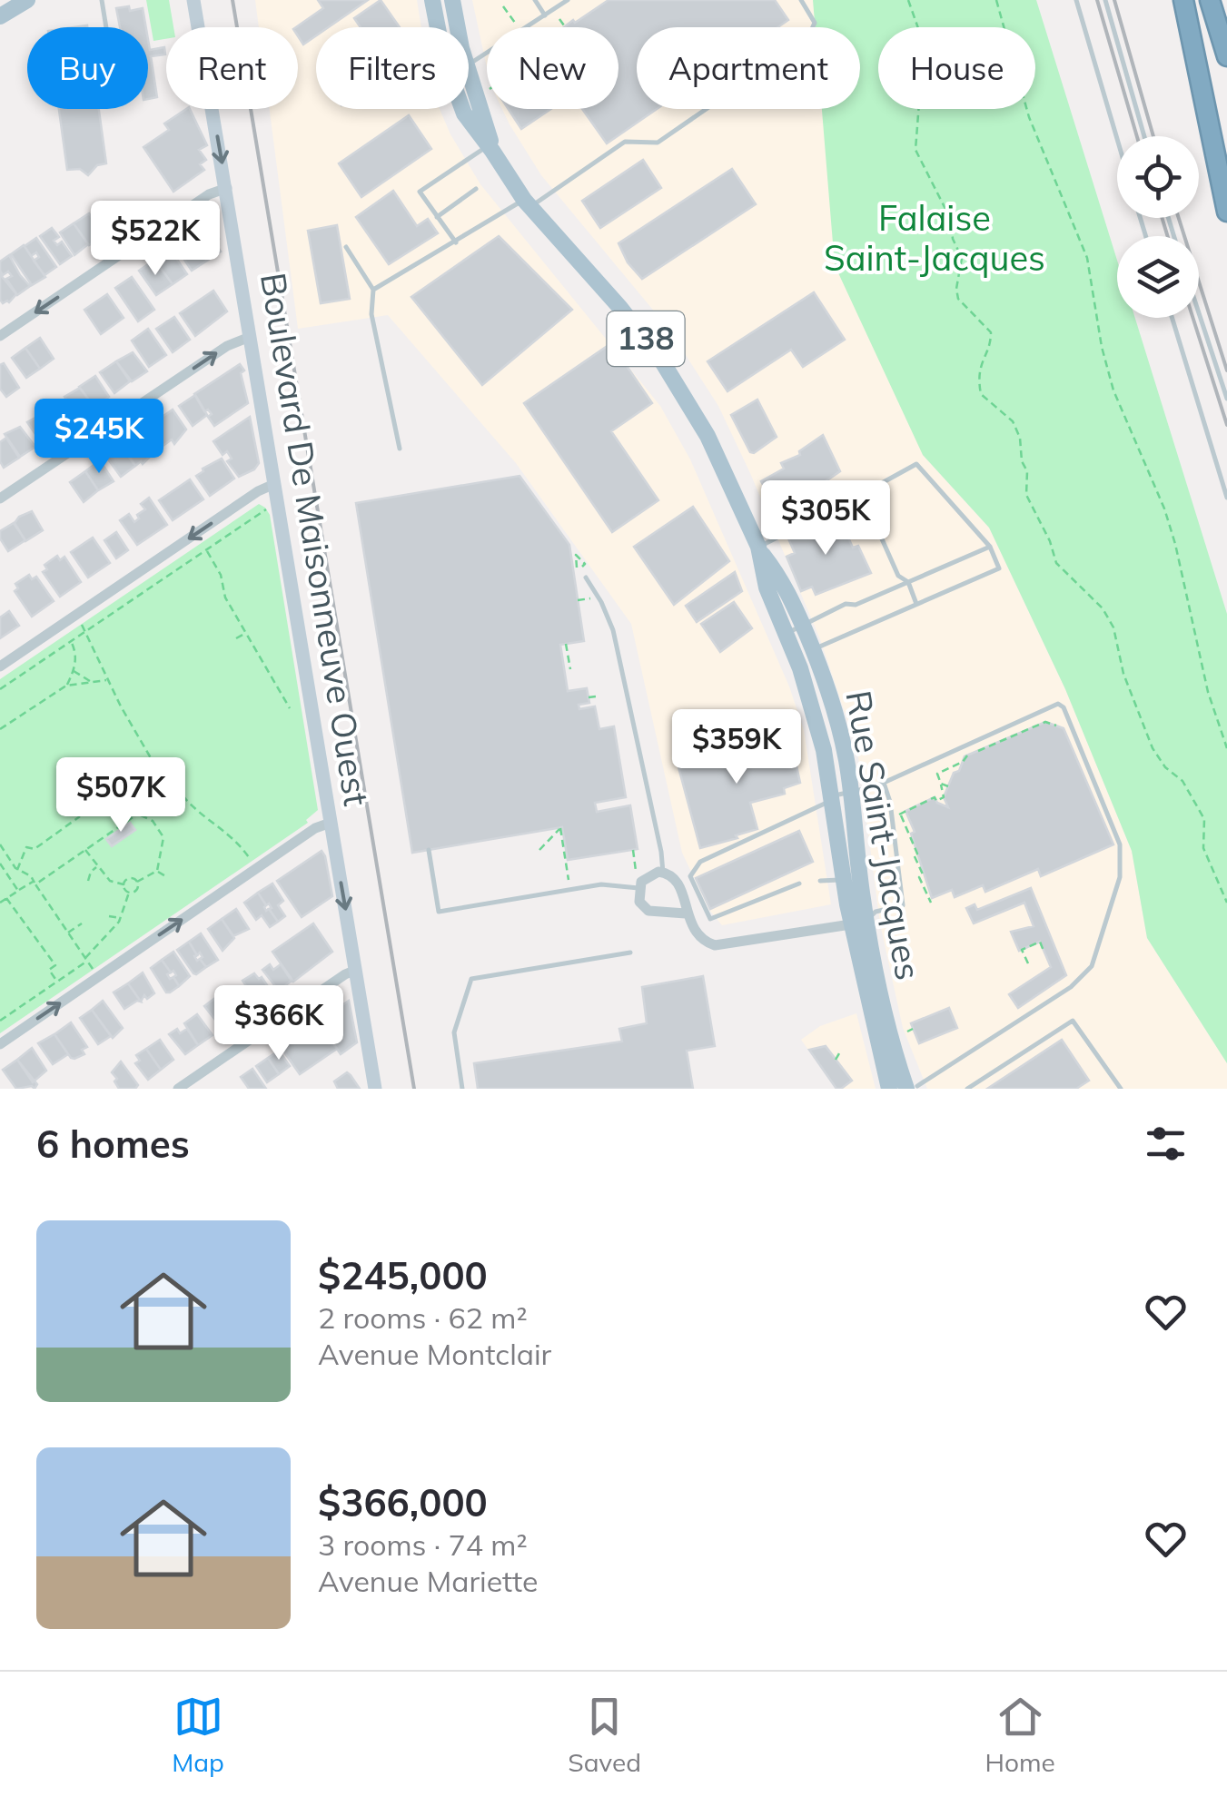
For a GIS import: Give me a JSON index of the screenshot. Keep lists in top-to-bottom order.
{
  "streets": {
    "main road": ["138", "Rue Saint-Jacques"],
    "street": ["Boulevard De Maisonneuve Ouest"]
  },
  "parks": ["Falaise Saint-Jacques"],
  "page": {
    "chip": [
      "Buy",
      "Rent",
      "Filters",
      "New",
      "Apartment",
      "House"
    ],
    "price": [
      "$522K",
      "$245K",
      "$305K",
      "$359K",
      "$507K",
      "$366K"
    ],
    "heading": "6 homes",
    "list": [
      {
        "name": "$245,000",
        "note": "2 rooms · 62 m² · Avenue Montclair"
      },
      {
        "name": "$366,000",
        "note": "3 rooms · 74 m² · Avenue Mariette"
      }
    ],
    "tabs": ["Map", "Saved", "Home"]
  }
}
